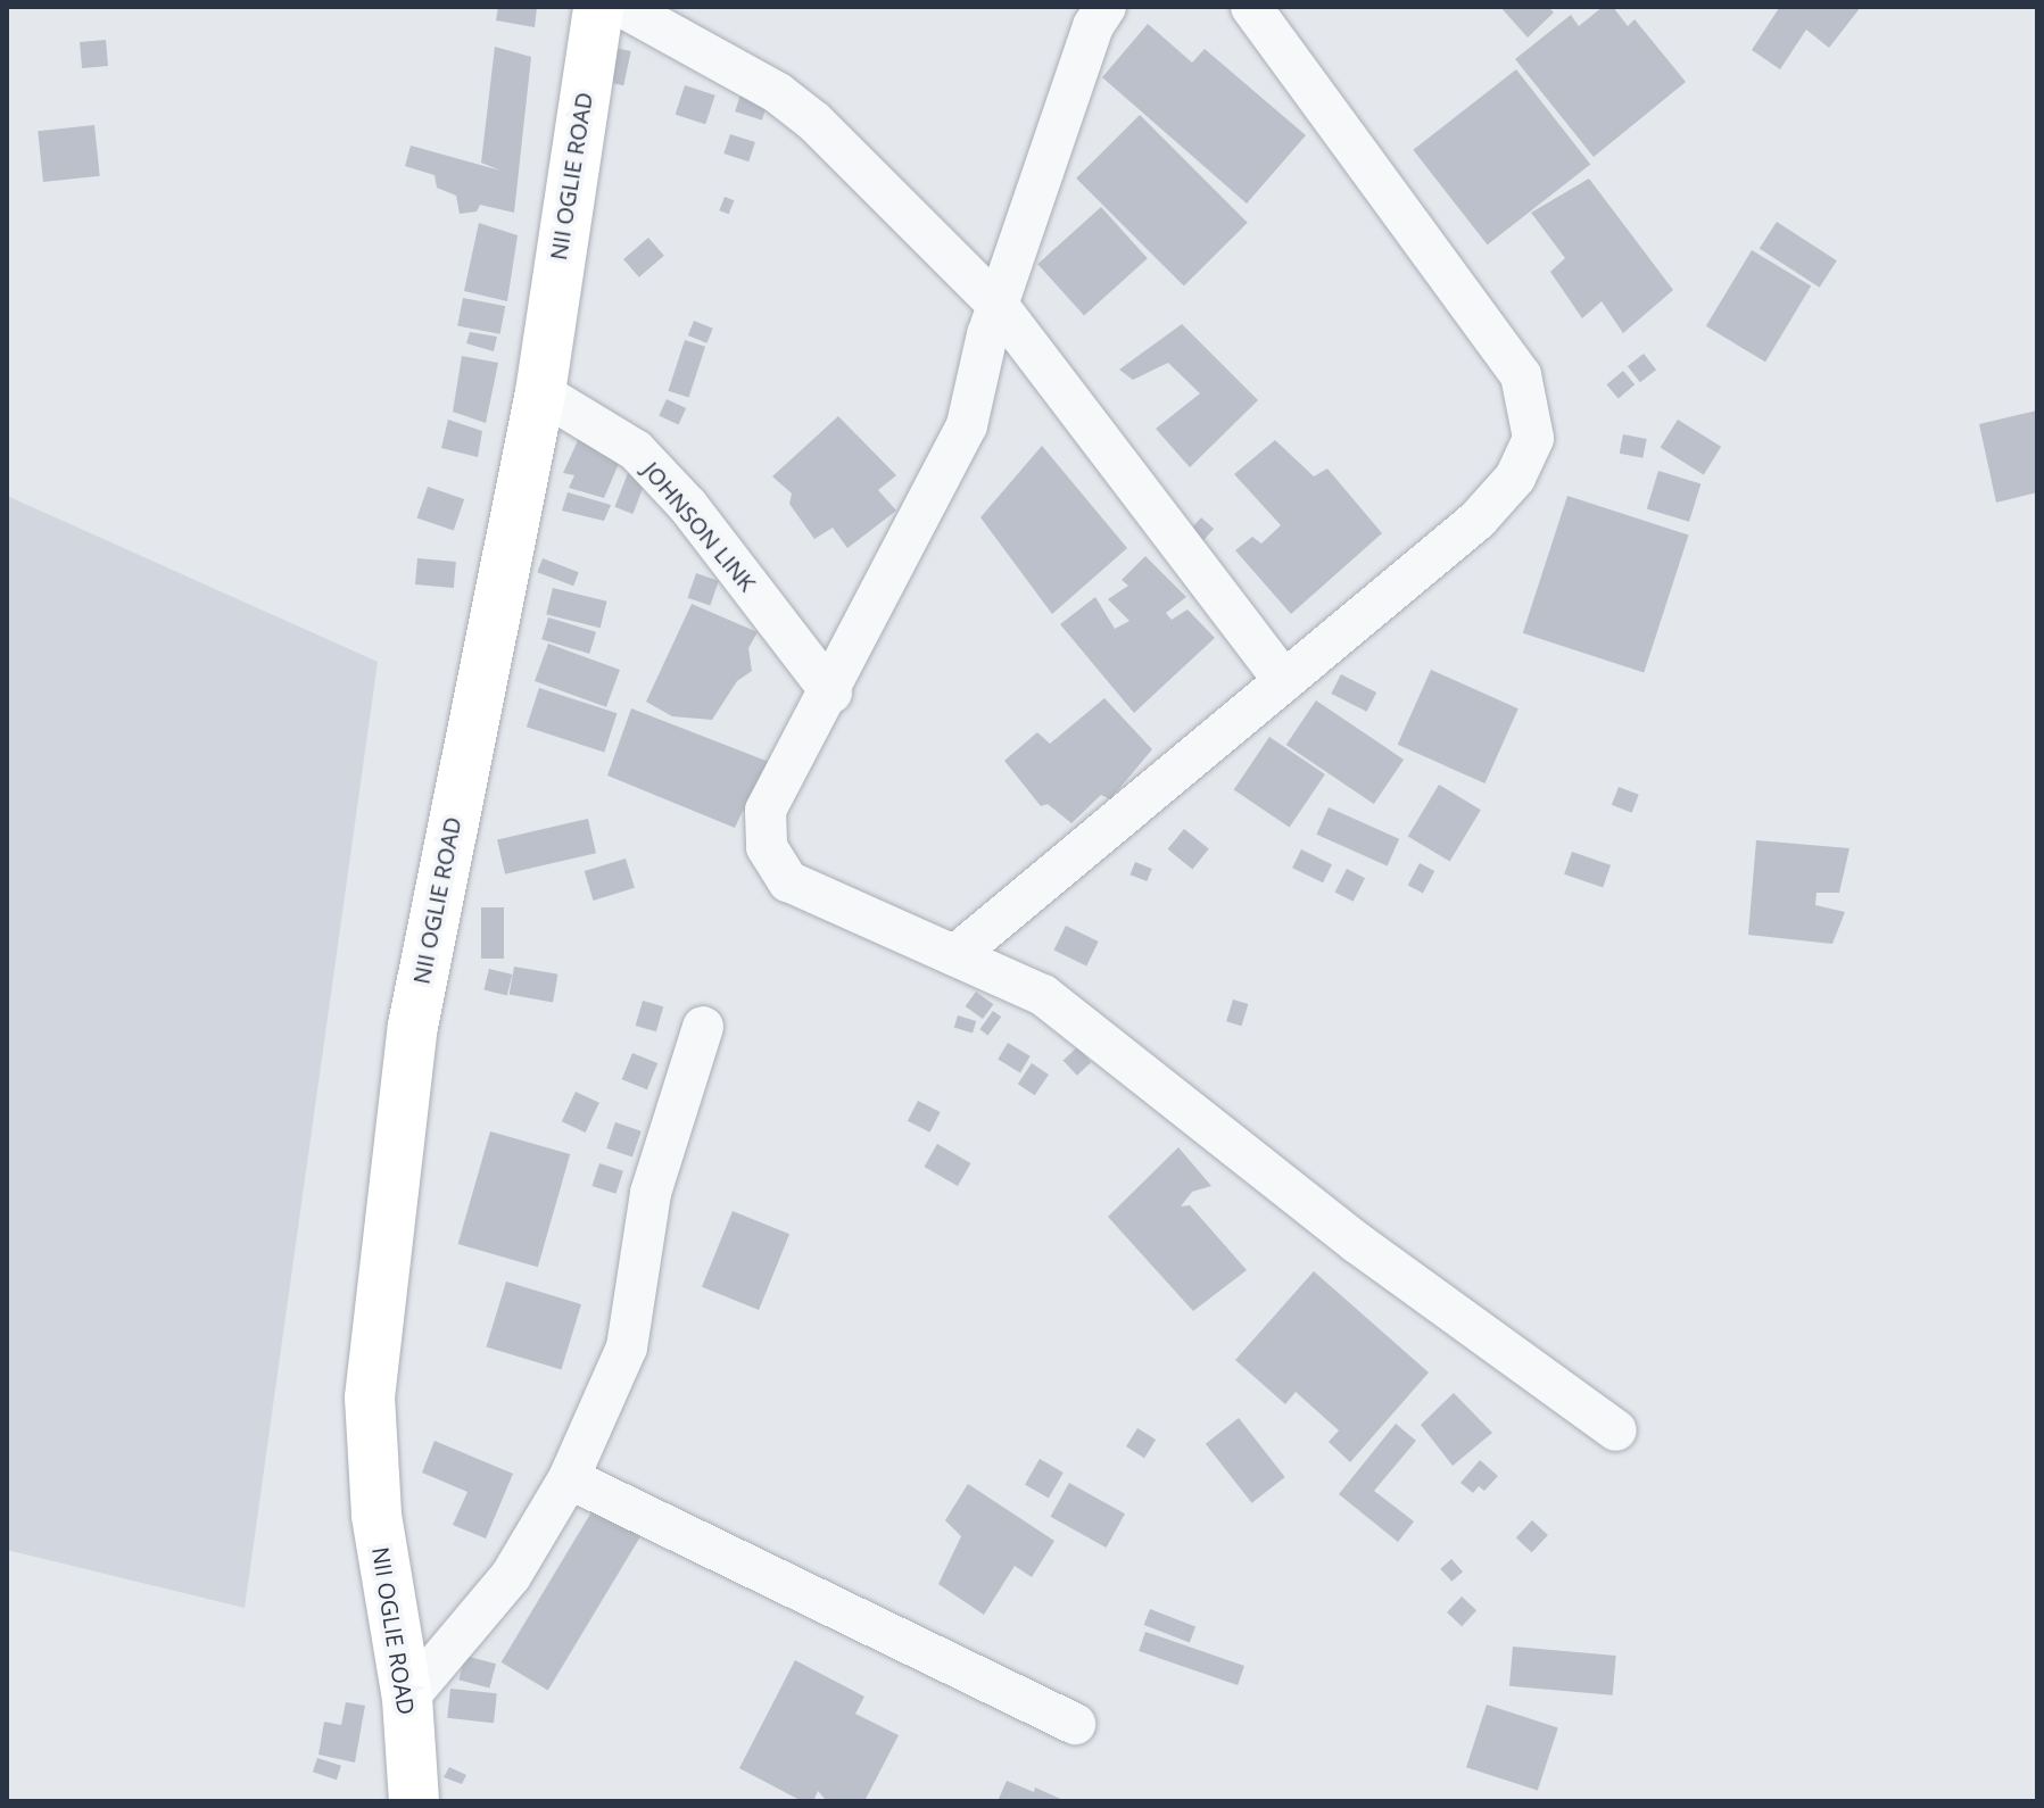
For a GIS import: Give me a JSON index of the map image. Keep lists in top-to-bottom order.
{
  "streets": {
    "street": ["NII OGLIE ROAD", "JOHNSON LINK"]
  },
  "crossings": [
    ["NII OGLIE ROAD", "JOHNSON LINK"]
  ]
}
